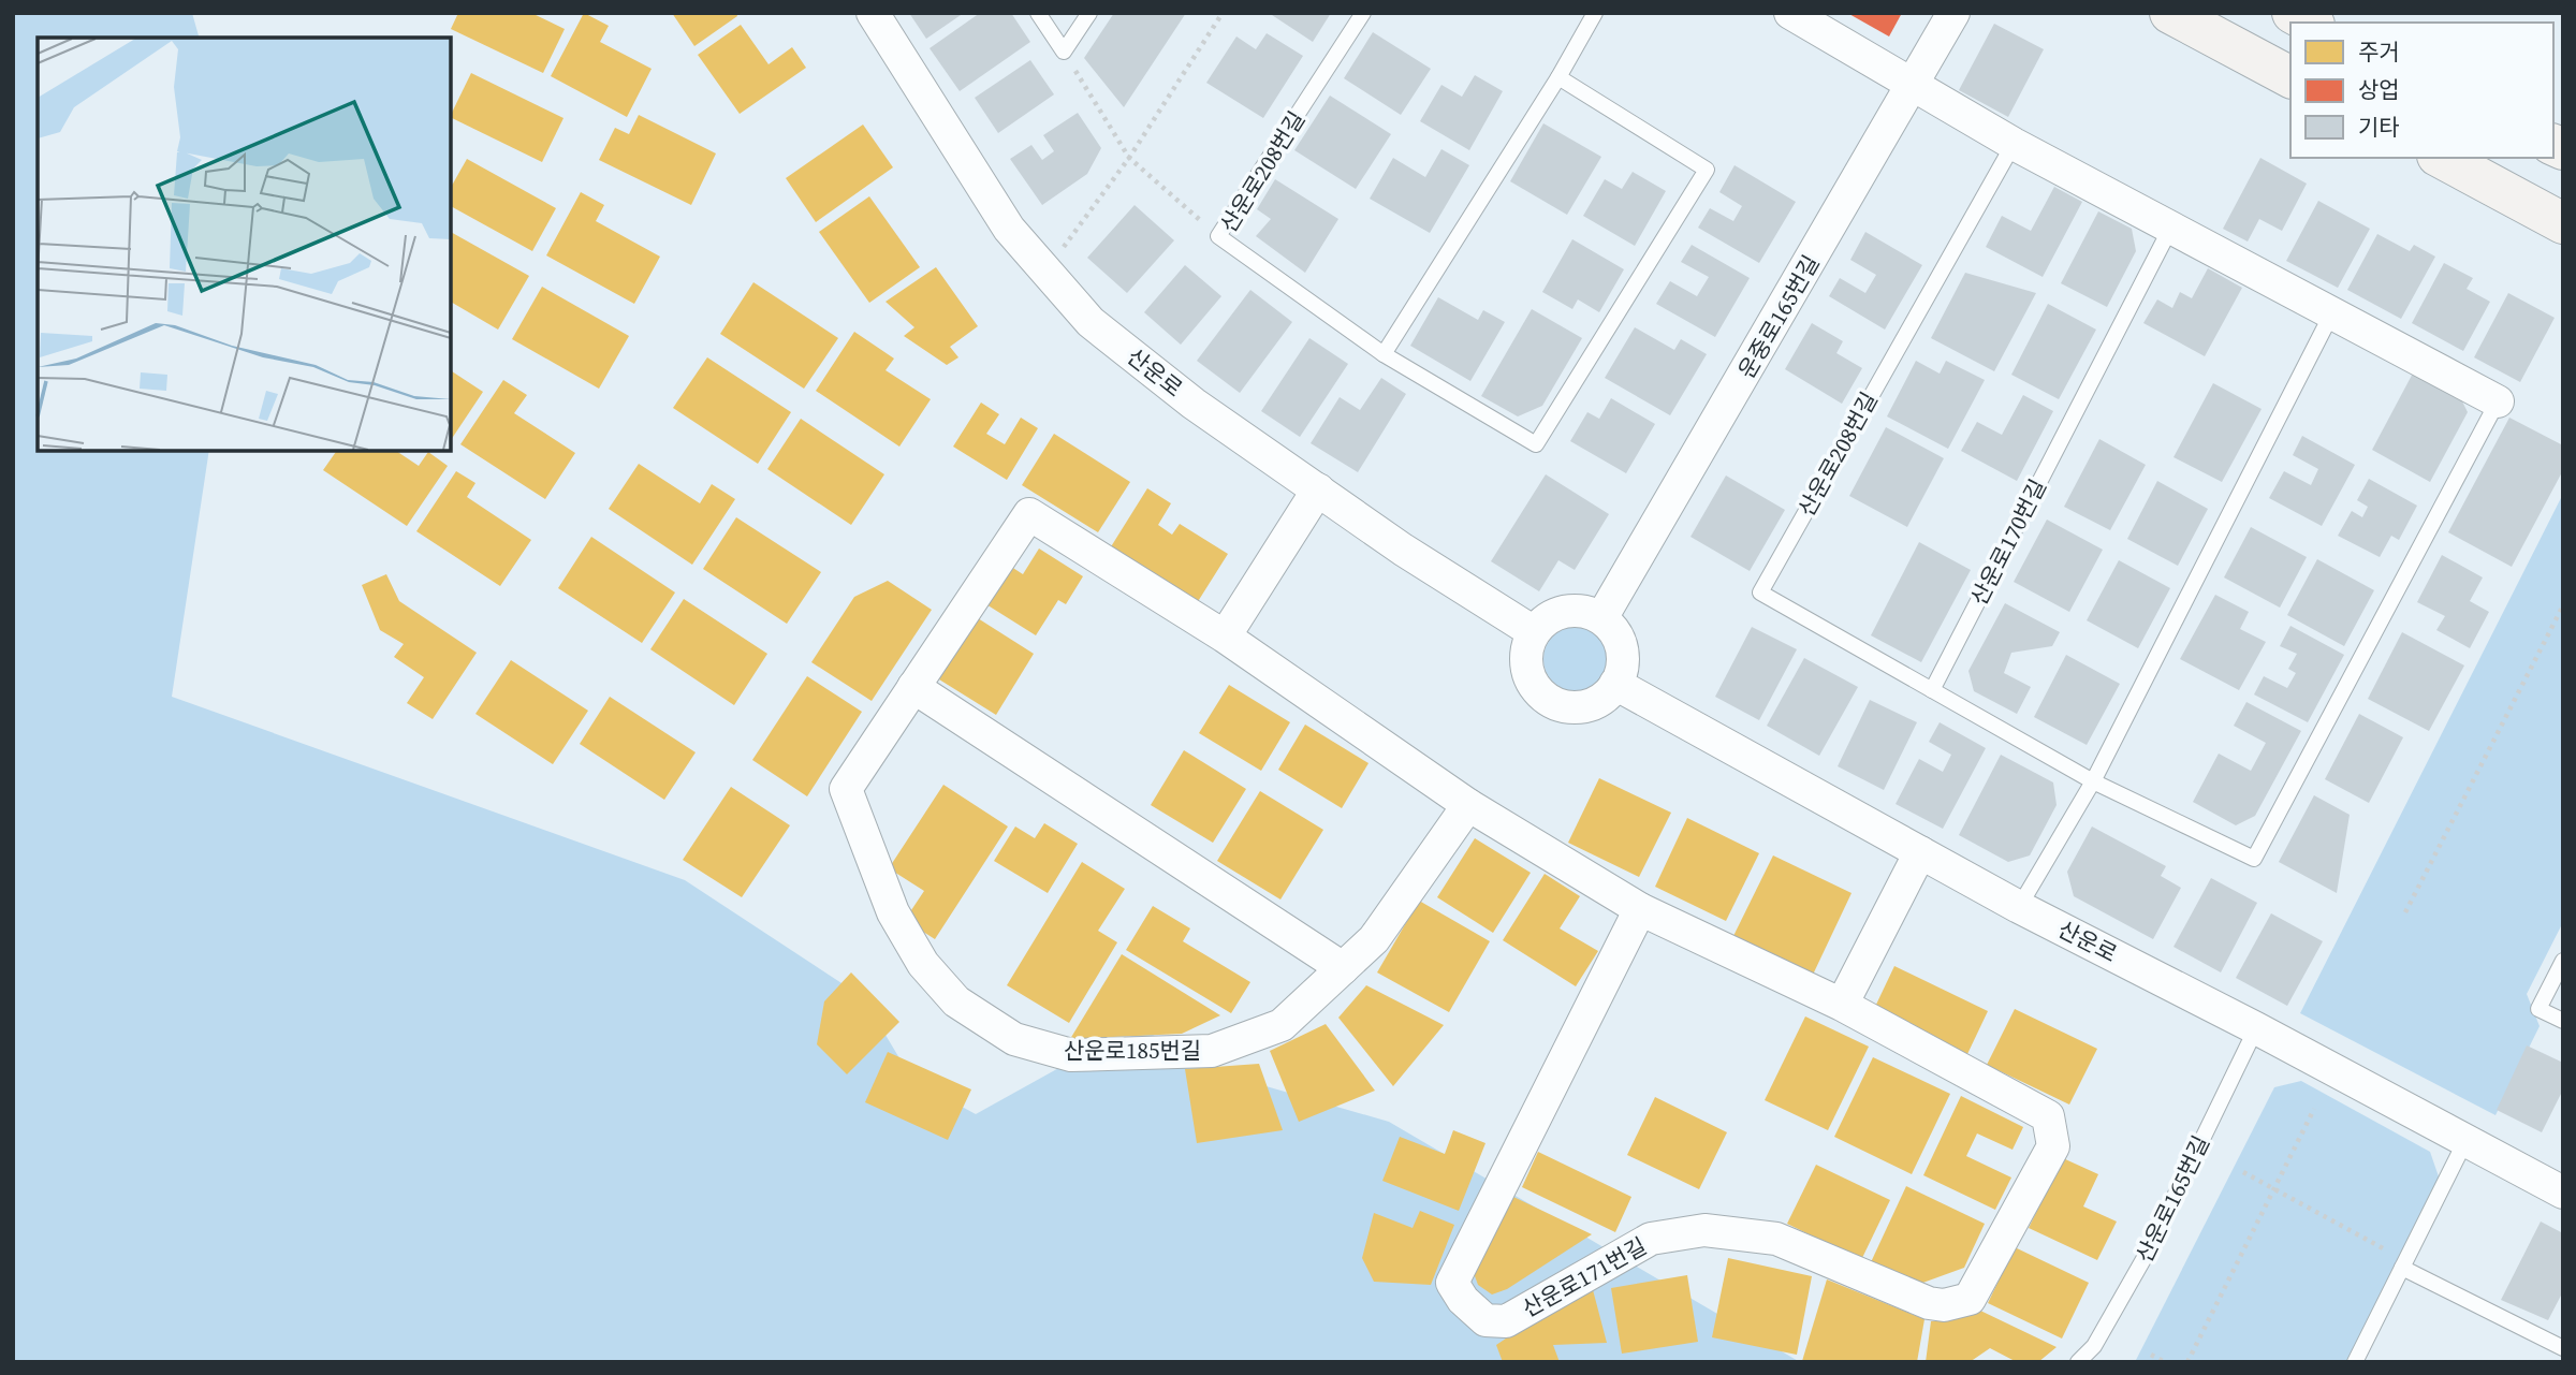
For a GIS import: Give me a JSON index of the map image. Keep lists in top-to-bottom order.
{
  "streets": {
    "street": [
      "운중로165번길",
      "산운로",
      "산운로185번길",
      "산운로171번길"
    ],
    "lane": ["산운로208번길", "산운로170번길", "산운로165번길"]
  },
  "crossings": [
    ["산운로208번길", "산운로170번길"],
    ["운중로165번길", "산운로"],
    ["산운로", "산운로165번길"],
    ["산운로185번길", "산운로171번길"]
  ],
  "legend": ["주거", "상업", "기타"]
}
